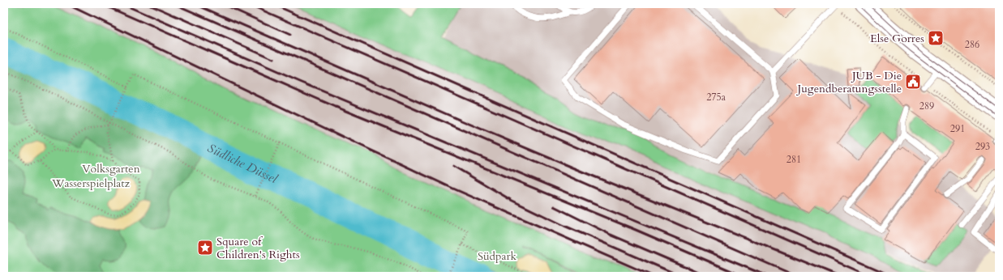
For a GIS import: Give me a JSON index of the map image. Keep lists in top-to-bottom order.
{
  "water": ["Südliche Düssel"],
  "parks": ["Volksgarten", "Wasserspielplatz", "Südpark"],
  "places": {
    "place": ["Else Gorres", "Square of Children's Rights"],
    "public building": ["JUB - Die Jugendberatungsstelle"]
  },
  "house_numbers": [
    "286",
    "275a",
    "289",
    "291",
    "293",
    "281"
  ]
}
